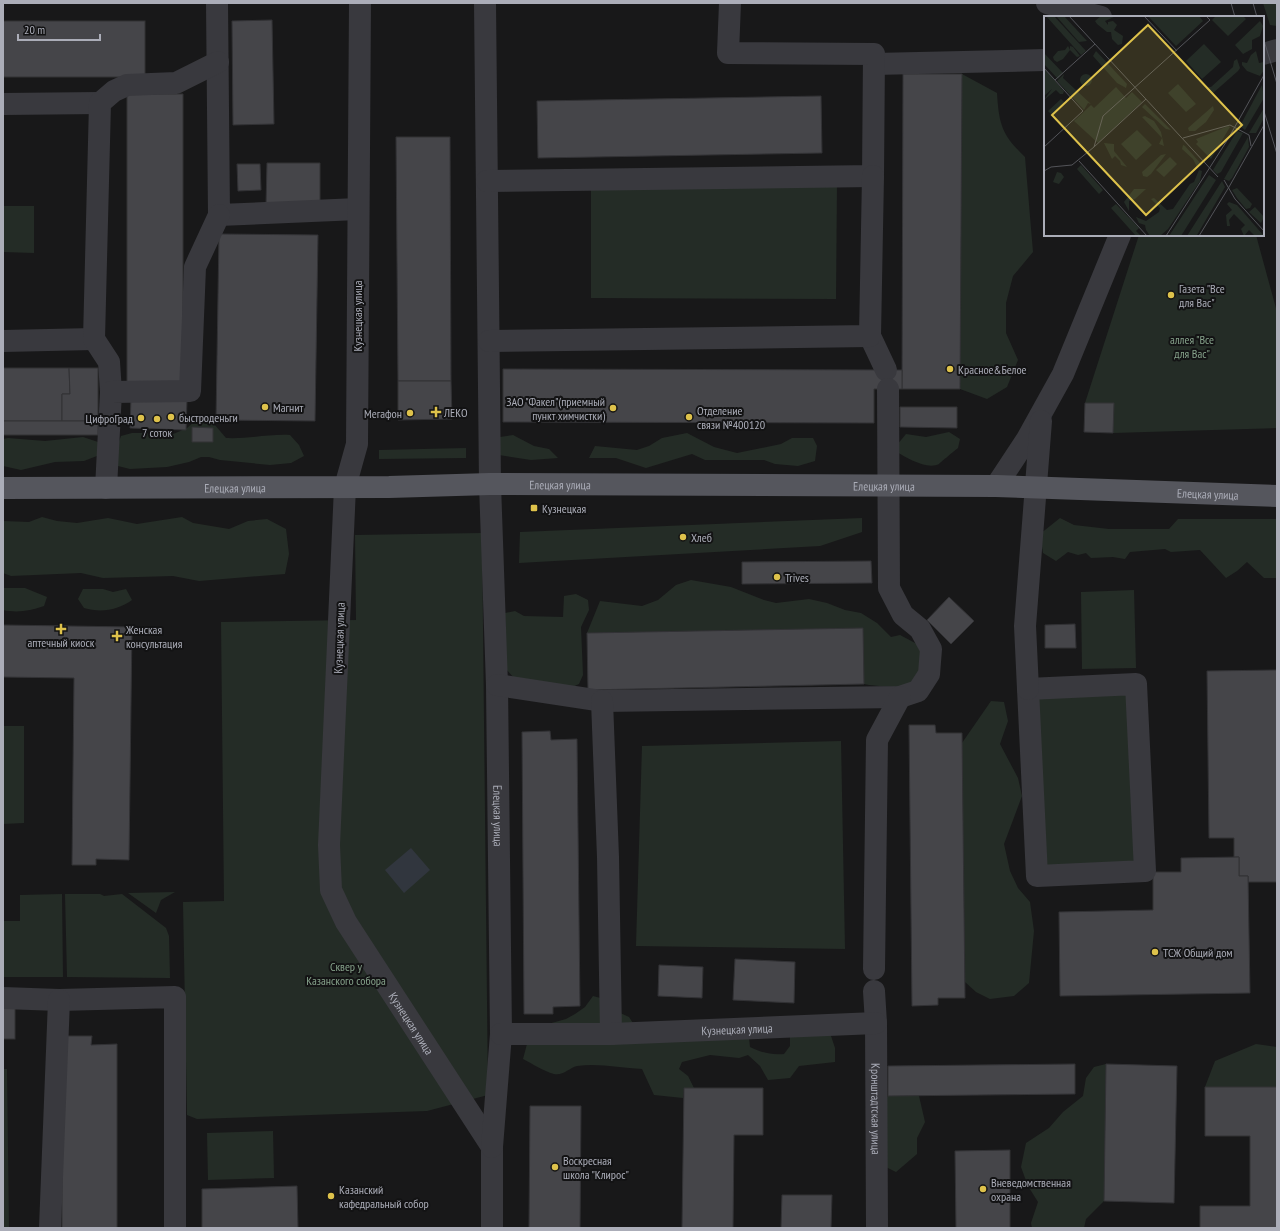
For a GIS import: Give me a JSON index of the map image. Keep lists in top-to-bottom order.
{
  "streets": {
    "main road": ["Елецкая улица"],
    "street": ["Кузнецкая улица", "Кронштадтская улица"]
  },
  "crossings": [
    ["Кузнецкая улица", "Елецкая улица"],
    ["Кузнецкая улица", "Кронштадтская улица"]
  ],
  "parks": ["аллея \"Все для Вас\"", "Сквер у Казанского собора"],
  "places": {
    "other": [
      "Газета \"Все для Вас\"",
      "Красное&Белое",
      "Магнит",
      "ЗАО \"Факел\"(приемный пункт химчистки)",
      "Мегафон",
      "быстроденьги",
      "Отделение связи №400120",
      "ЦифроГрад",
      "7 соток",
      "Хлеб",
      "Trives",
      "ТСЖ Общий дом",
      "Воскресная школа \"Клирос\"",
      "Вневедомственная охрана",
      "Казанский кафедральный собор"
    ],
    "health": ["ЛЕКО", "аптечный киоск", "Женская консультация"],
    "transit": ["Кузнецкая"]
  },
  "scale_bar": "20 m"
}
